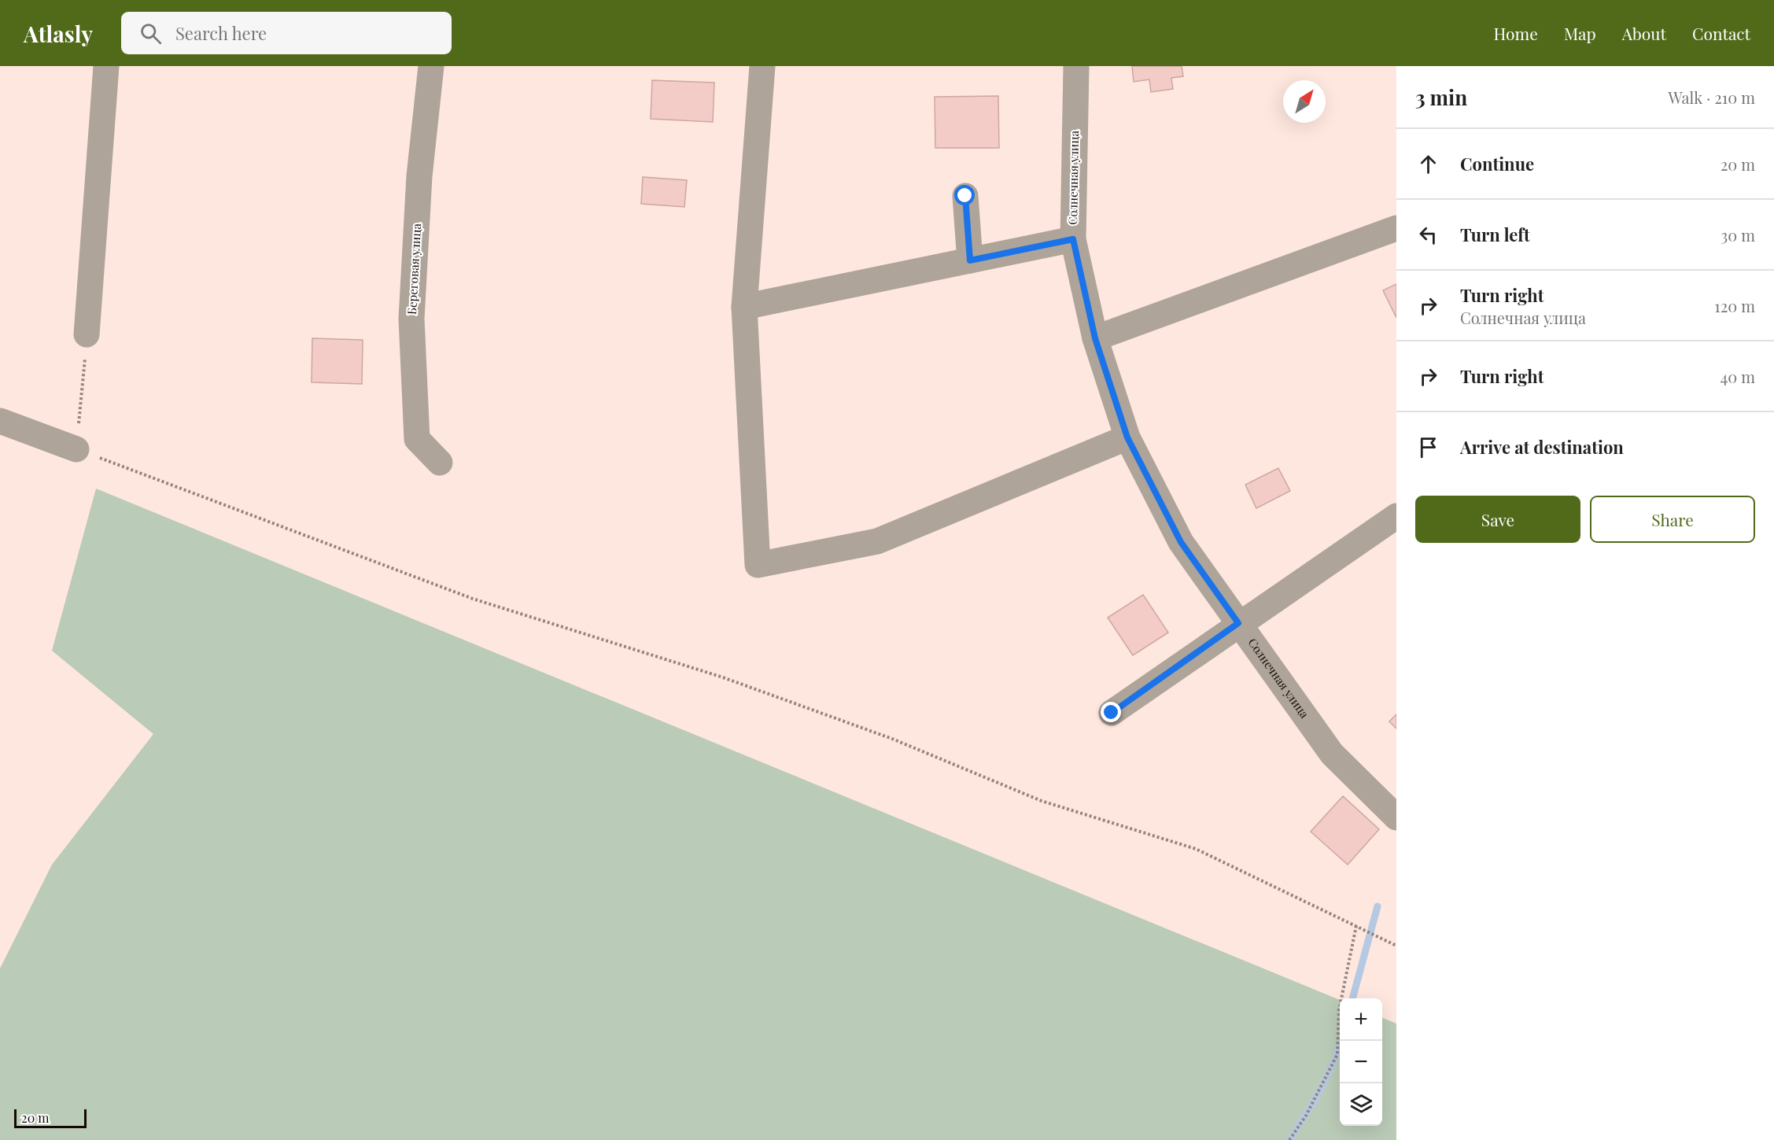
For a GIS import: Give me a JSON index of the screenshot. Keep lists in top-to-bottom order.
{
  "streets": {
    "street": ["Солнечная улица", "Береговая улица"]
  },
  "scale_bar": "20 m",
  "north": "top right",
  "page": {
    "header": "Atlasly",
    "search": "Search here",
    "nav": [
      "Home",
      "Map",
      "About",
      "Contact"
    ],
    "heading": ["3 min", "Walk · 210 m"],
    "list": [
      ["Continue", "20 m"],
      ["Turn left", "30 m"],
      ["Turn right", "Солнечная улица", "120 m"],
      ["Turn right", "40 m"],
      "Arrive at destination"
    ],
    "buttons": ["Save", "Share"],
    "map_buttons": ["+", "−"],
    "scale": "20 m"
  }
}
